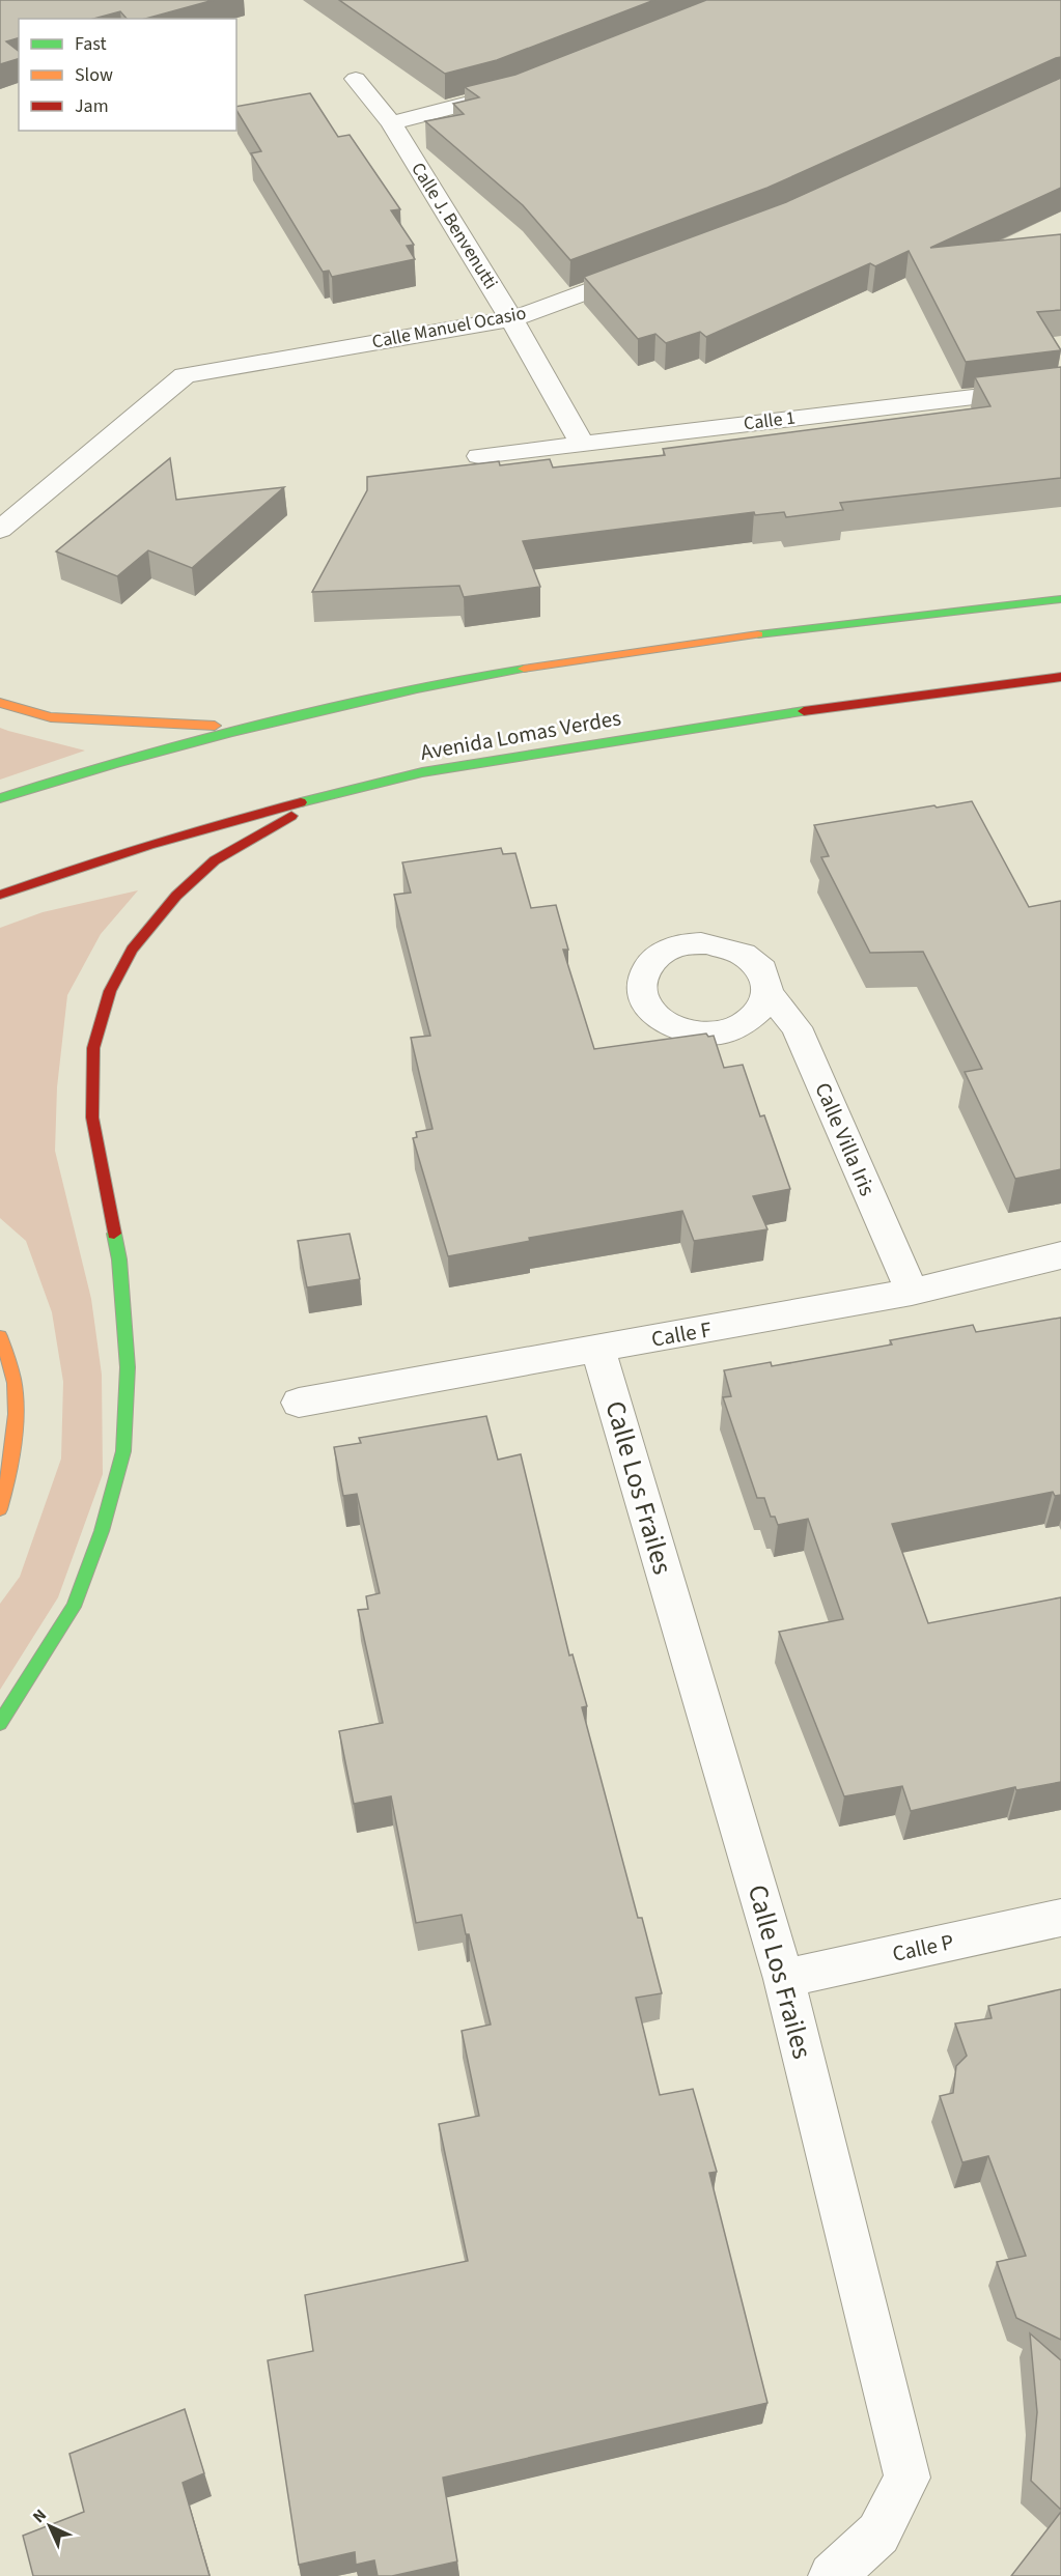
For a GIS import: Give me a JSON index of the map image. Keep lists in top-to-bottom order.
{
  "streets": {
    "main road": ["Avenida Lomas Verdes"],
    "street": [
      "Calle J. Benvenutti",
      "Calle Manuel Ocasio",
      "Calle 1",
      "Calle Villa Iris",
      "Calle F",
      "Calle Los Frailes",
      "Calle P"
    ]
  },
  "crossings": [
    ["Calle J. Benvenutti", "Calle Manuel Ocasio"],
    ["Calle J. Benvenutti", "Calle 1"],
    ["Calle Villa Iris", "Calle F"],
    ["Calle F", "Calle Los Frailes"],
    ["Calle Los Frailes", "Calle P"]
  ],
  "legend": ["Fast", "Slow", "Jam"],
  "north": "top left"
}
